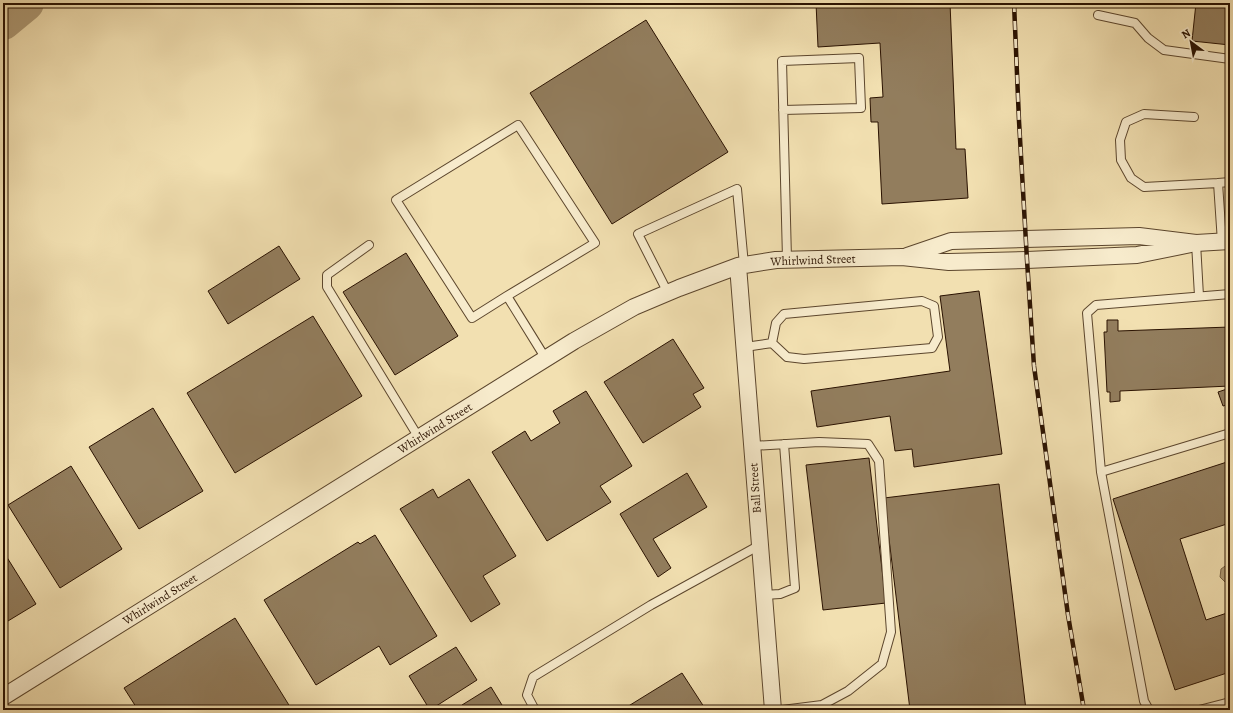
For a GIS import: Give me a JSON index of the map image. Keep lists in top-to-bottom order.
{
  "streets": {
    "street": ["Whirlwind Street", "Ball Street"]
  },
  "crossings": [
    ["Whirlwind Street", "Ball Street"]
  ],
  "north": "top left"
}
